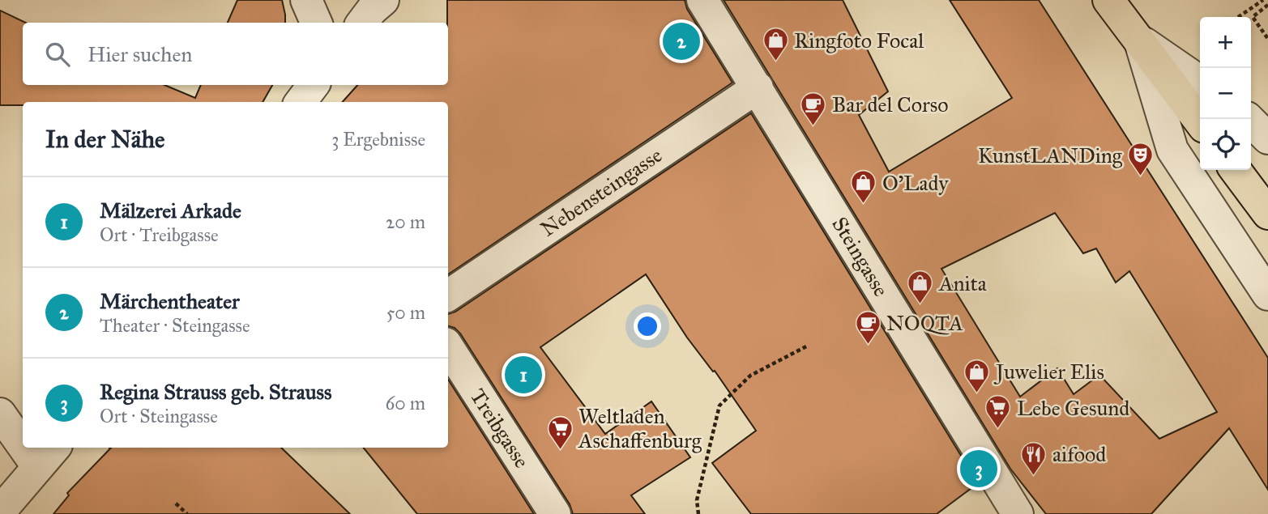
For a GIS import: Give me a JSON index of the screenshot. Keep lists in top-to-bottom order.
{
  "streets": {
    "street": ["Nebensteingasse", "Steingasse", "Treibgasse"]
  },
  "crossings": [
    ["Nebensteingasse", "Steingasse"]
  ],
  "places": {
    "shop": [
      "Ringfoto Focal",
      "O’Lady",
      "Anita",
      "Juwelier Elis"
    ],
    "cafe": ["Bar del Corso", "NOQTA"],
    "theatre": ["KunstLANDing"],
    "supermarket": ["Lebe Gesund", "Weltladen Aschaffenburg"],
    "restaurant": ["aifood"]
  },
  "page": {
    "map_buttons": ["+", "−"],
    "pins": ["2", "1", "3"],
    "search": "Hier suchen",
    "heading": ["In der Nähe", "3 Ergebnisse"],
    "list": [
      {
        "mark": "1",
        "name": "Mälzerei Arkade",
        "note": "Ort · Treibgasse",
        "value": "20 m"
      },
      {
        "mark": "2",
        "name": "Märchentheater",
        "note": "Theater · Steingasse",
        "value": "50 m"
      },
      {
        "mark": "3",
        "name": "Regina Strauss geb. Strauss",
        "note": "Ort · Steingasse",
        "value": "60 m"
      }
    ]
  }
}
